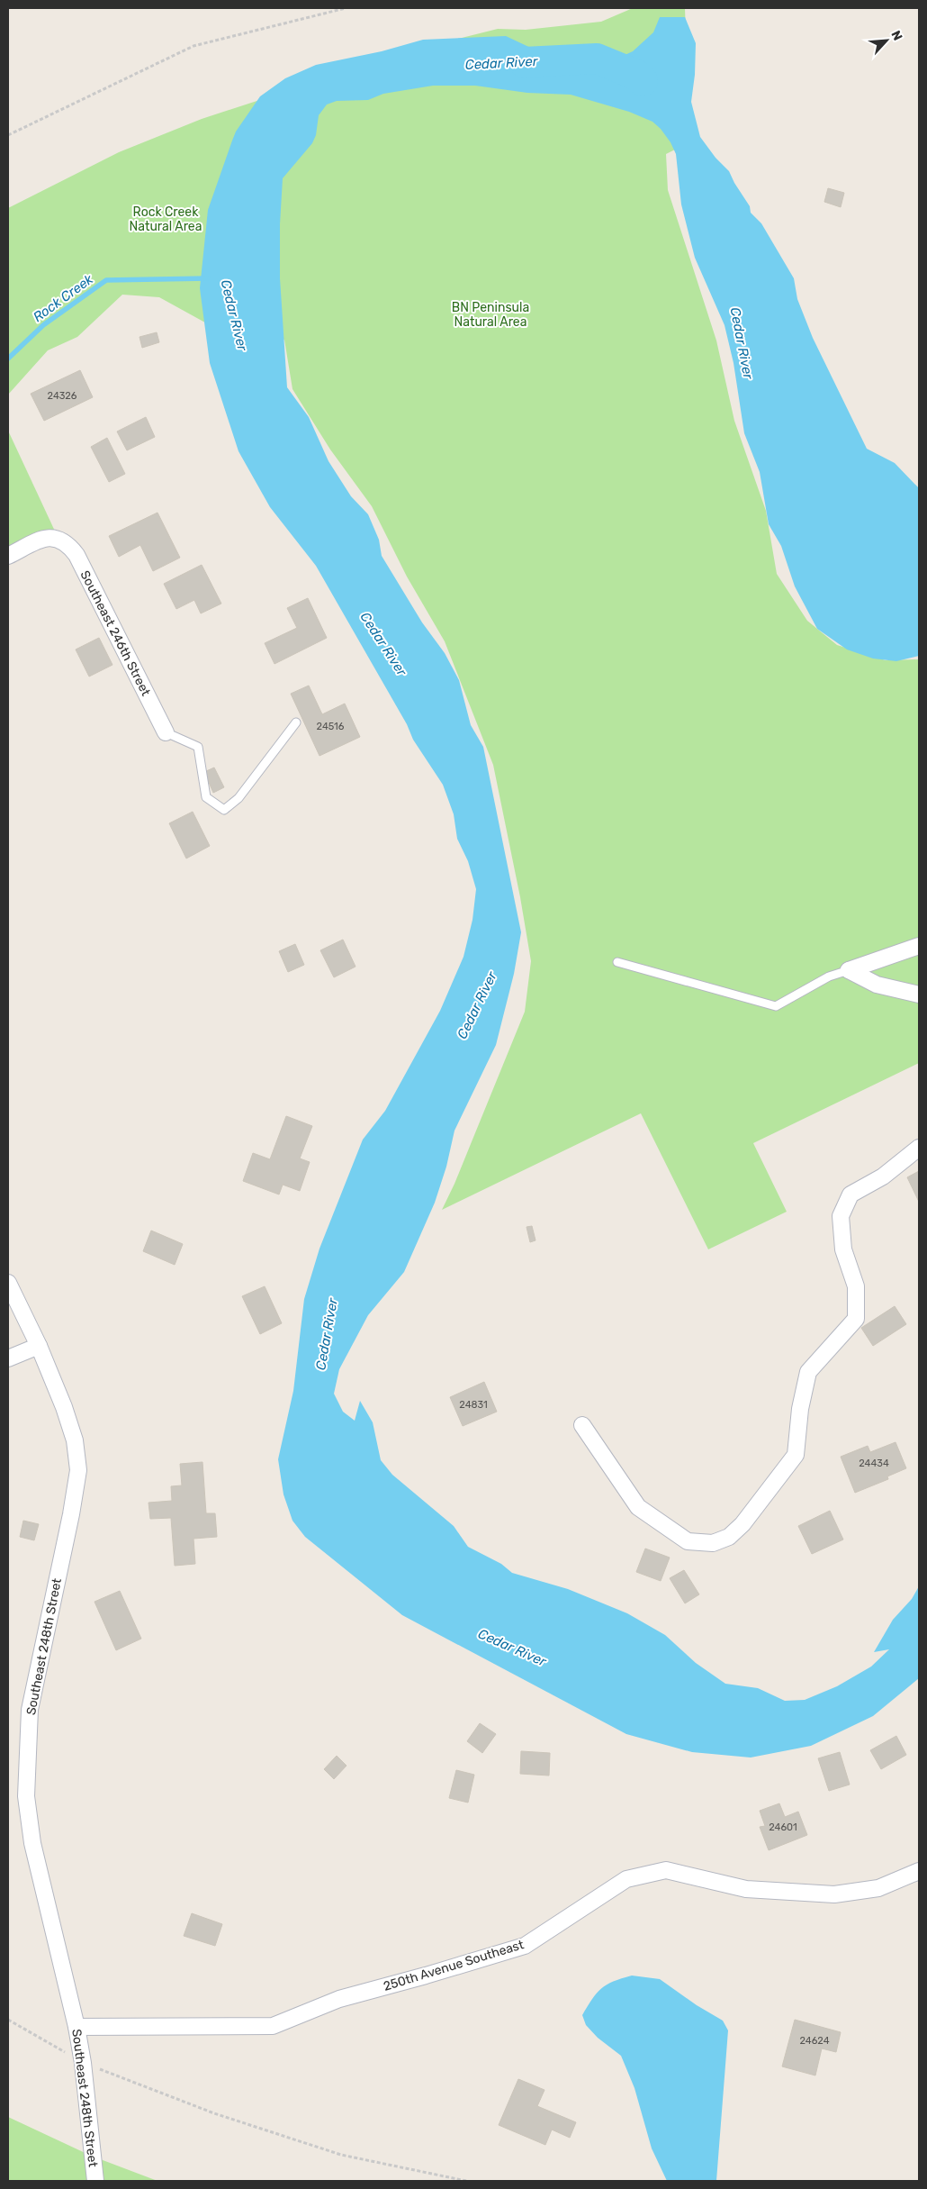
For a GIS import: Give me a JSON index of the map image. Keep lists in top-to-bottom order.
{
  "streets": {
    "street": ["Southeast 246th Street", "Southeast 248th Street", "250th Avenue Southeast"]
  },
  "crossings": [
    ["Southeast 248th Street", "250th Avenue Southeast"]
  ],
  "water": ["Cedar River", "Rock Creek"],
  "parks": ["Rock Creek Natural Area", "BN Peninsula Natural Area"],
  "house_numbers": [
    "24326",
    "24516",
    "24831",
    "24434",
    "24601",
    "24624"
  ],
  "north": "top right"
}
